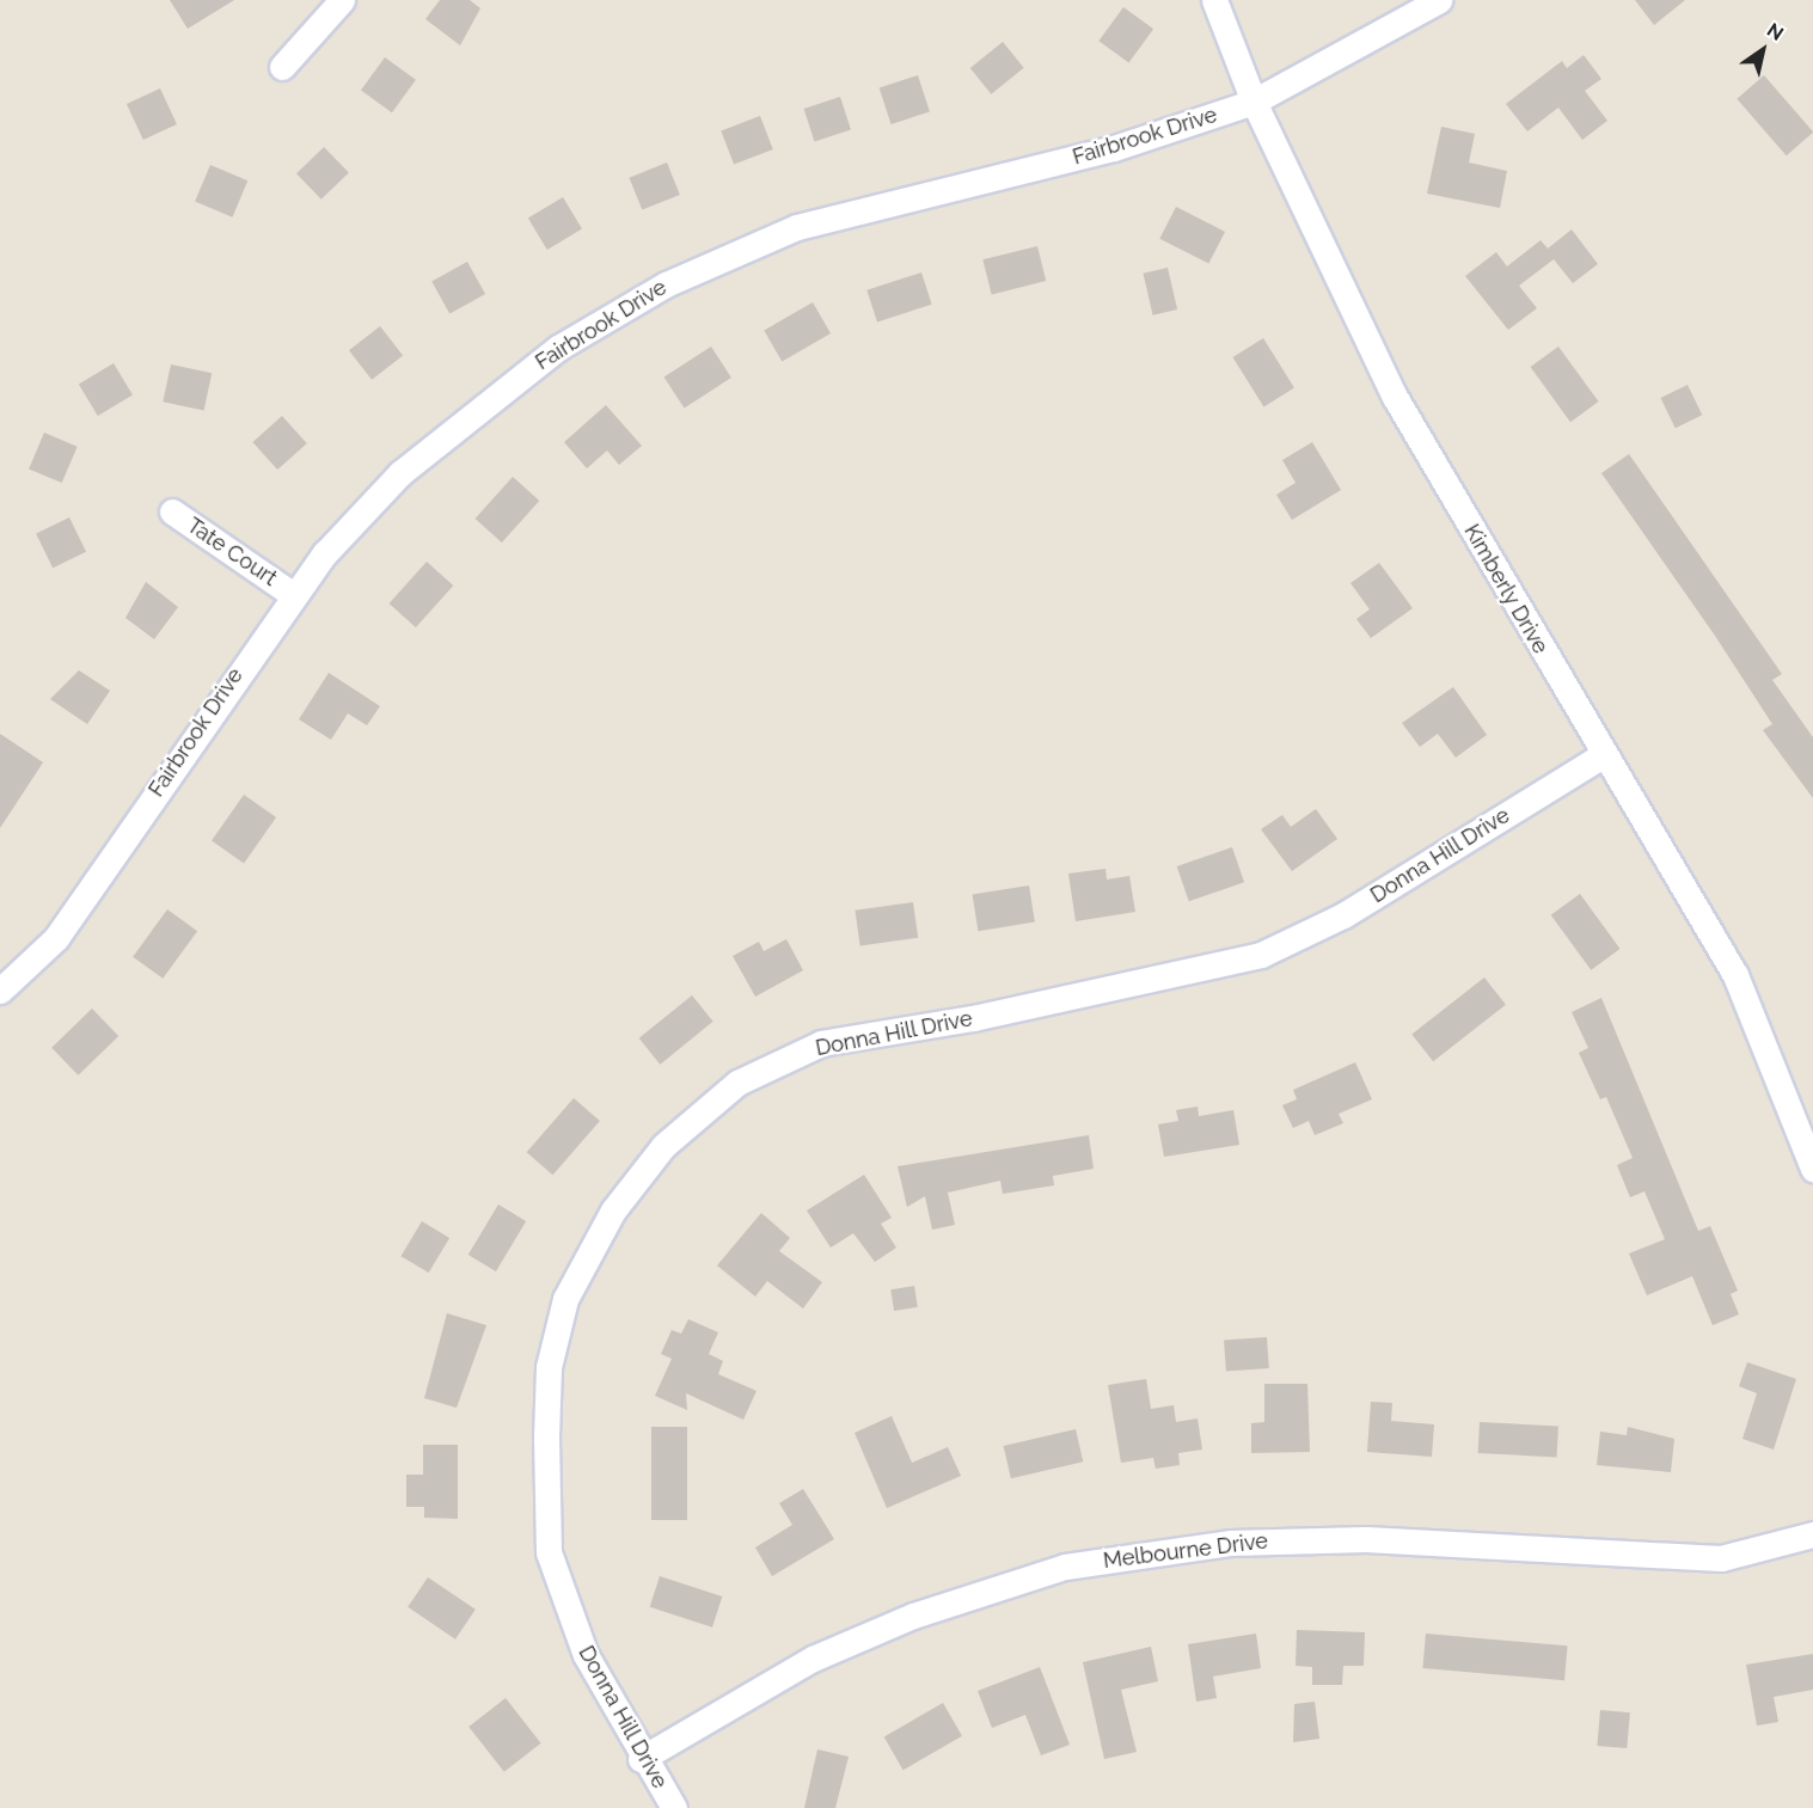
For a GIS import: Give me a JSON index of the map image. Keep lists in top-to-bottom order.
{
  "streets": {
    "street": [
      "Fairbrook Drive",
      "Tate Court",
      "Kimberly Drive",
      "Donna Hill Drive",
      "Melbourne Drive"
    ]
  },
  "crossings": [
    ["Fairbrook Drive", "Tate Court"],
    ["Fairbrook Drive", "Kimberly Drive"],
    ["Kimberly Drive", "Donna Hill Drive"],
    ["Donna Hill Drive", "Melbourne Drive"]
  ],
  "north": "top right"
}
